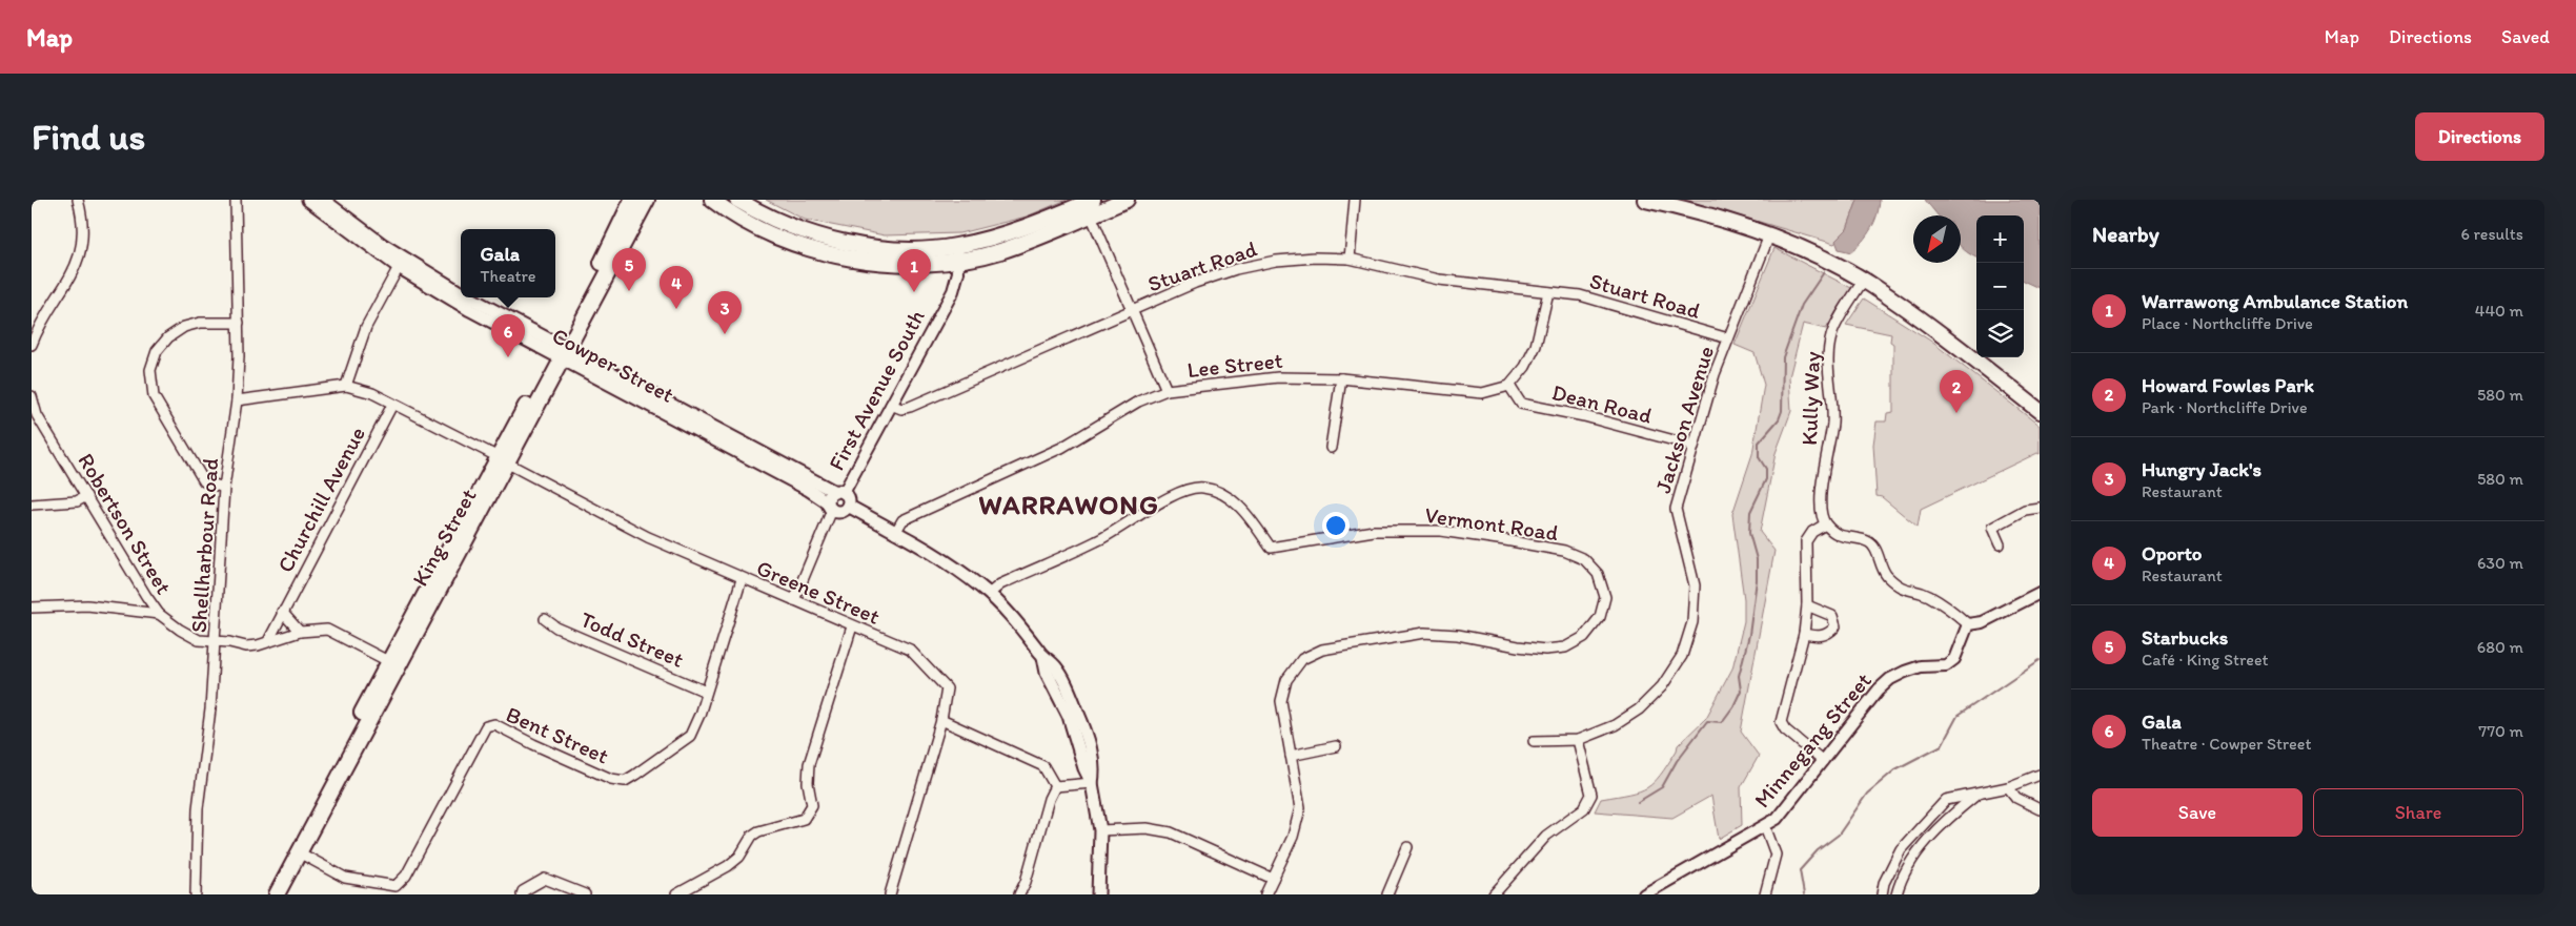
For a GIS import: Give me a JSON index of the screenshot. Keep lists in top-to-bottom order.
{
  "streets": {
    "main road": ["Cowper Street", "King Street"],
    "street": [
      "Stuart Road",
      "Lee Street",
      "First Avenue South",
      "Kully Way",
      "Dean Road",
      "Jackson Avenue",
      "Churchill Avenue",
      "Robertson Street",
      "Vermont Road",
      "Shellharbour Road",
      "Greene Street",
      "Todd Street",
      "Bent Street",
      "Minnegang Street"
    ]
  },
  "crossings": [
    ["Stuart Road", "First Avenue South"],
    ["Stuart Road", "Jackson Avenue"],
    ["Cowper Street", "First Avenue South"],
    ["Cowper Street", "King Street"],
    ["Lee Street", "Dean Road"],
    ["Dean Road", "Jackson Avenue"],
    ["Churchill Avenue", "Robertson Street"],
    ["Churchill Avenue", "Greene Street"],
    ["Robertson Street", "King Street"],
    ["Robertson Street", "Shellharbour Road"],
    ["King Street", "Greene Street"],
    ["King Street", "Bent Street"],
    ["Greene Street", "Bent Street"],
    ["Todd Street", "Bent Street"]
  ],
  "districts": ["WARRAWONG"],
  "north": "bottom left",
  "page": {
    "header": "Map",
    "nav": ["Map", "Directions", "Saved"],
    "buttons": [
      "Directions",
      ["Save", "Share"]
    ],
    "title": "Find us",
    "heading": ["Nearby", "6 results"],
    "map_buttons": ["+", "−"],
    "popup": ["Gala", "Theatre"],
    "pins": [
      "5",
      "1",
      "4",
      "3",
      "6",
      "2"
    ],
    "list": [
      {
        "mark": "1",
        "name": "Warrawong Ambulance Station",
        "note": "Place · Northcliffe Drive",
        "value": "440 m"
      },
      {
        "mark": "2",
        "name": "Howard Fowles Park",
        "note": "Park · Northcliffe Drive",
        "value": "580 m"
      },
      {
        "mark": "3",
        "name": "Hungry Jack's",
        "note": "Restaurant",
        "value": "580 m"
      },
      {
        "mark": "4",
        "name": "Oporto",
        "note": "Restaurant",
        "value": "630 m"
      },
      {
        "mark": "5",
        "name": "Starbucks",
        "note": "Café · King Street",
        "value": "680 m"
      },
      {
        "mark": "6",
        "name": "Gala",
        "note": "Theatre · Cowper Street",
        "value": "770 m"
      }
    ]
  }
}
